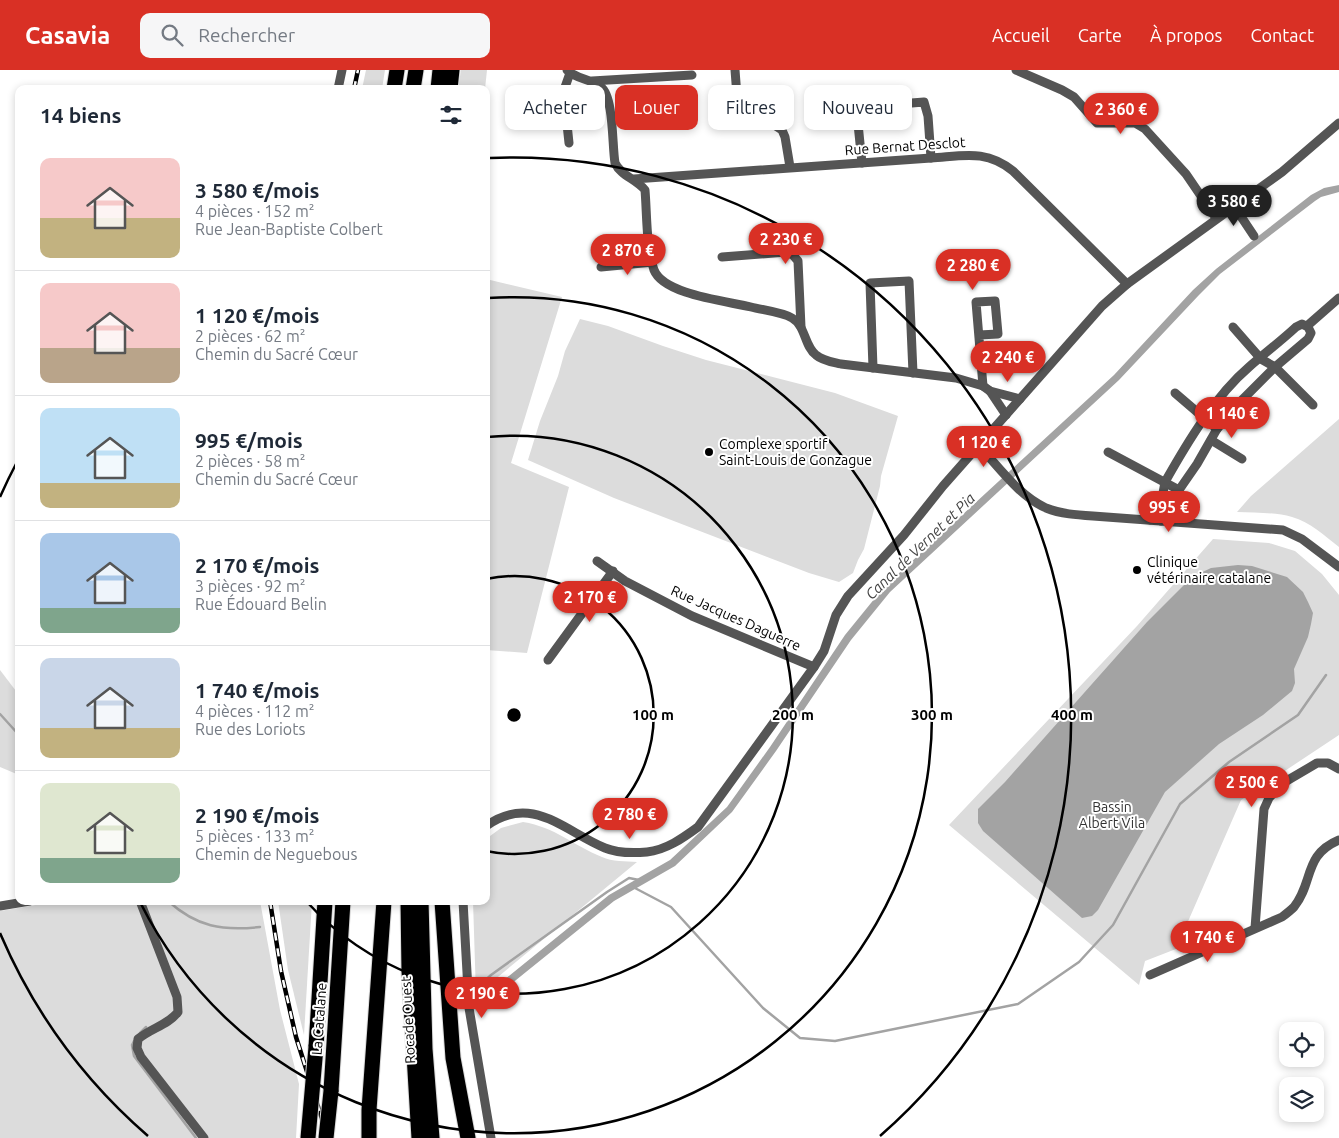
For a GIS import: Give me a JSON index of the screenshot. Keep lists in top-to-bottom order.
{
  "streets": {
    "highway": ["La Catalane", "Rocade Ouest"],
    "street": ["Rue Bernat Desclot", "Rue Jacques Daguerre"]
  },
  "water": ["Canal de Vernet et Pia"],
  "parks": ["Bassin Albert Vila"],
  "places": ["Complexe sportif Saint-Louis de Gonzague", "Clinique vétérinaire catalane"],
  "page": {
    "header": "Casavia",
    "search": "Rechercher",
    "nav": [
      "Accueil",
      "Carte",
      "À propos",
      "Contact"
    ],
    "chip": [
      "Acheter",
      "Louer",
      "Filtres",
      "Nouveau"
    ],
    "heading": "14 biens",
    "price": [
      "2 360 €",
      "3 580 €",
      "2 230 €",
      "2 870 €",
      "2 280 €",
      "2 240 €",
      "1 140 €",
      "1 120 €",
      "995 €",
      "2 170 €",
      "2 500 €",
      "2 780 €",
      "1 740 €",
      "2 190 €"
    ],
    "list": [
      {
        "name": "3 580 €/mois",
        "note": "4 pièces · 152 m² · Rue Jean-Baptiste Colbert"
      },
      {
        "name": "1 120 €/mois",
        "note": "2 pièces · 62 m² · Chemin du Sacré Cœur"
      },
      {
        "name": "995 €/mois",
        "note": "2 pièces · 58 m² · Chemin du Sacré Cœur"
      },
      {
        "name": "2 170 €/mois",
        "note": "3 pièces · 92 m² · Rue Édouard Belin"
      },
      {
        "name": "1 740 €/mois",
        "note": "4 pièces · 112 m² · Rue des Loriots"
      },
      {
        "name": "2 190 €/mois",
        "note": "5 pièces · 133 m² · Chemin de Neguebous"
      }
    ]
  },
  "rings": [
    "100 m",
    "200 m",
    "300 m",
    "400 m"
  ]
}
